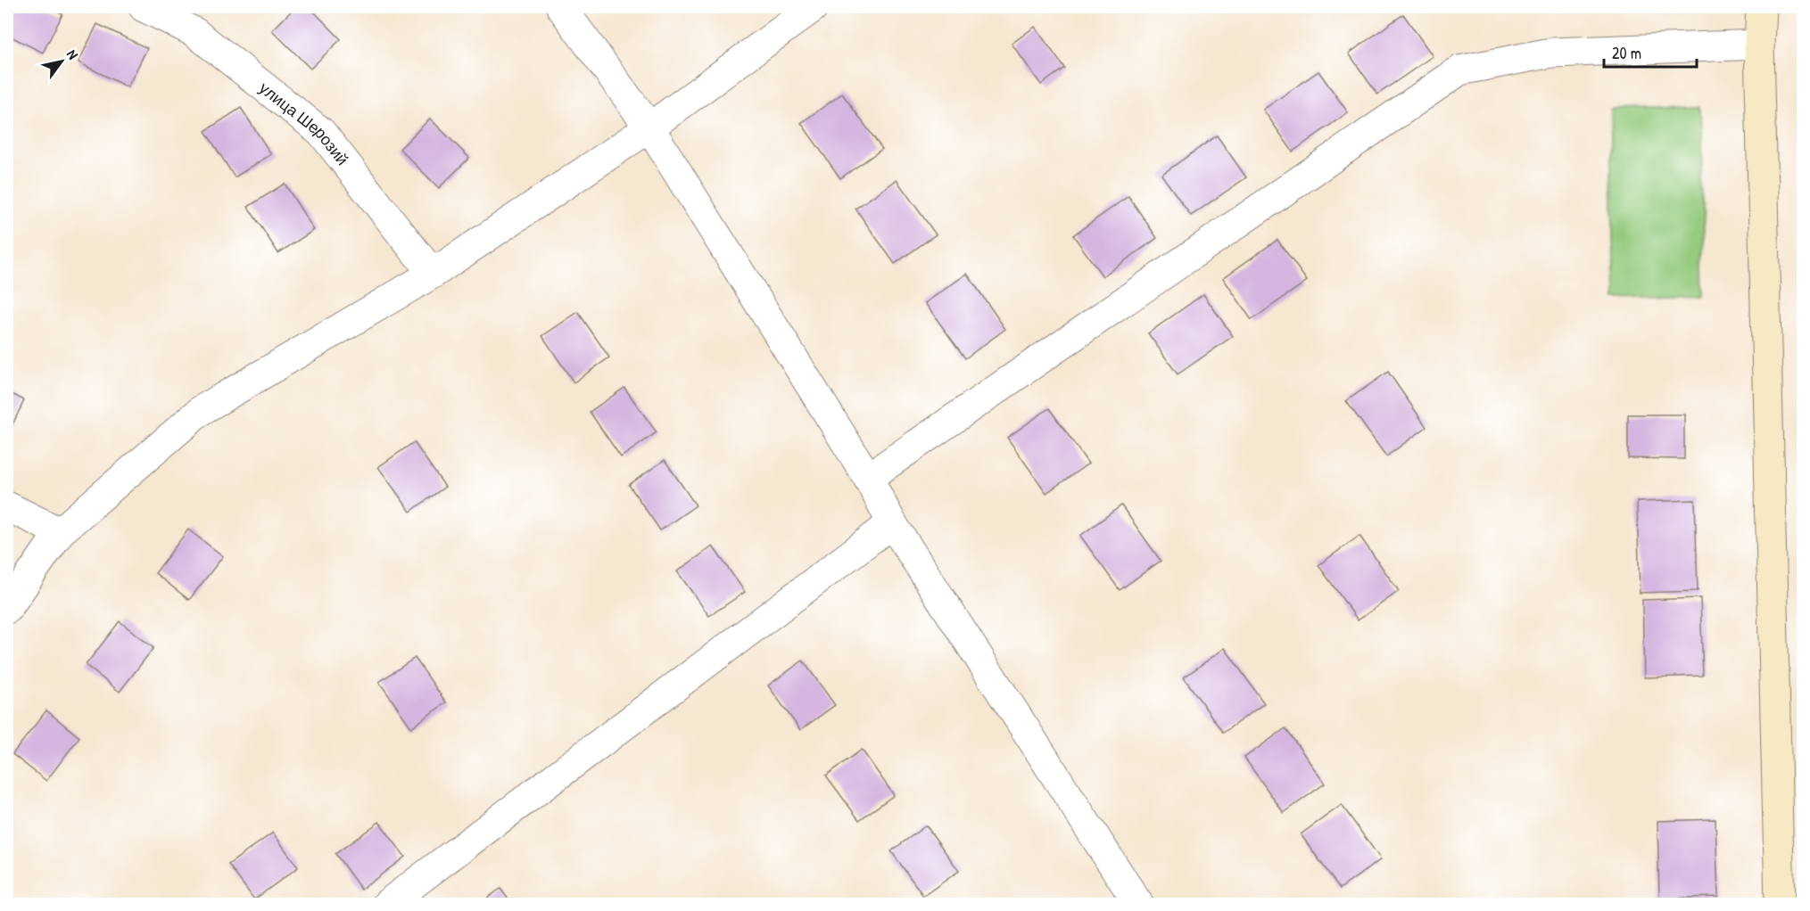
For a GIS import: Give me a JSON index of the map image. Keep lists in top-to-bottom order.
{
  "streets": {
    "street": ["улица Шерозий"]
  },
  "scale_bar": "20 m",
  "north": "top right"
}
